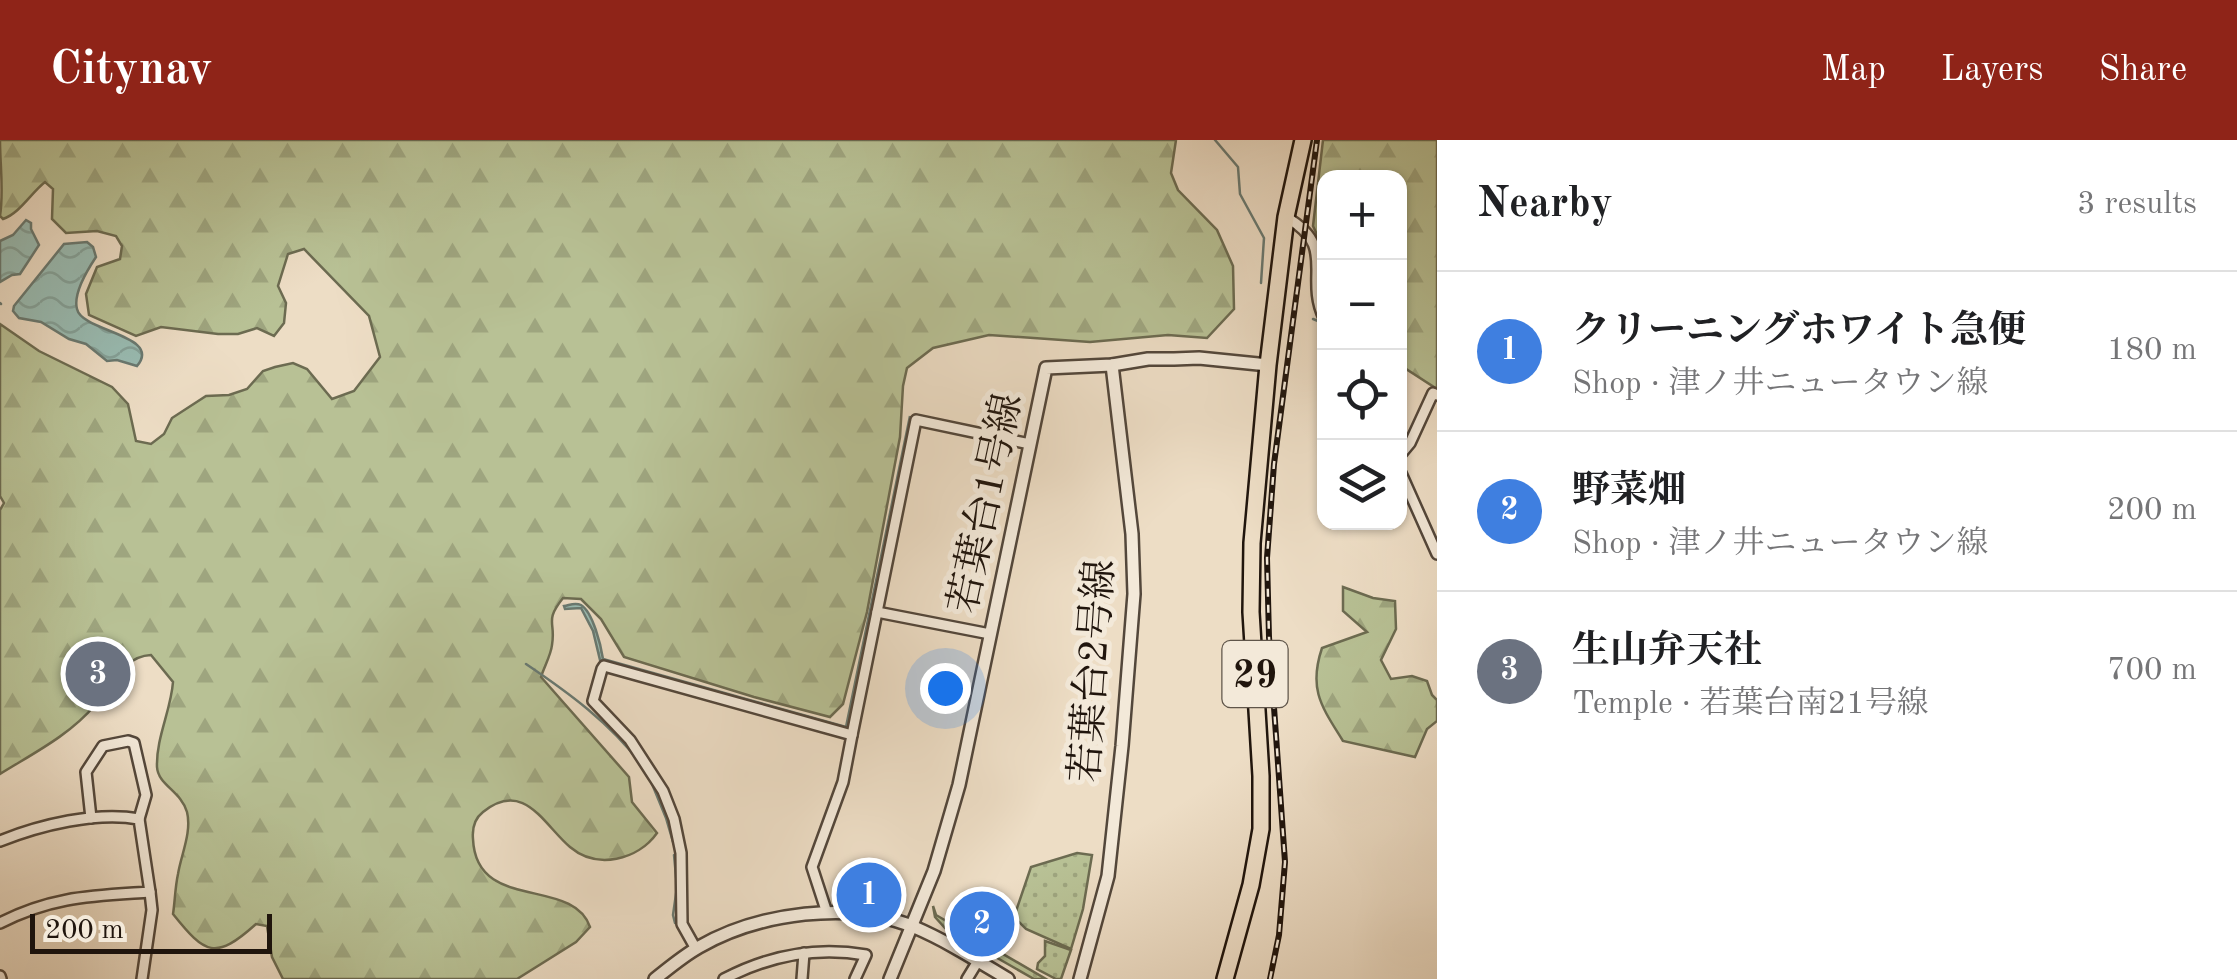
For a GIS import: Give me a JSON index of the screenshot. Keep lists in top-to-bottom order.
{
  "streets": {
    "highway": ["29"],
    "street": ["若葉台1号線", "若葉台2号線"]
  },
  "crossings": [
    ["若葉台1号線", "若葉台2号線"],
    ["若葉台1号線", "29"]
  ],
  "scale_bar": "200 m",
  "page": {
    "header": "Citynav",
    "nav": ["Map", "Layers", "Share"],
    "heading": ["Nearby", "3 results"],
    "map_buttons": ["+", "−"],
    "list": [
      {
        "mark": "1",
        "name": "クリーニングホワイト急便",
        "note": "Shop · 津ノ井ニュータウン線",
        "value": "180 m"
      },
      {
        "mark": "2",
        "name": "野菜畑",
        "note": "Shop · 津ノ井ニュータウン線",
        "value": "200 m"
      },
      {
        "mark": "3",
        "name": "生山弁天社",
        "note": "Temple · 若葉台南21号線",
        "value": "700 m"
      }
    ],
    "pins": ["3", "1", "2"],
    "scale": "200 m"
  }
}
